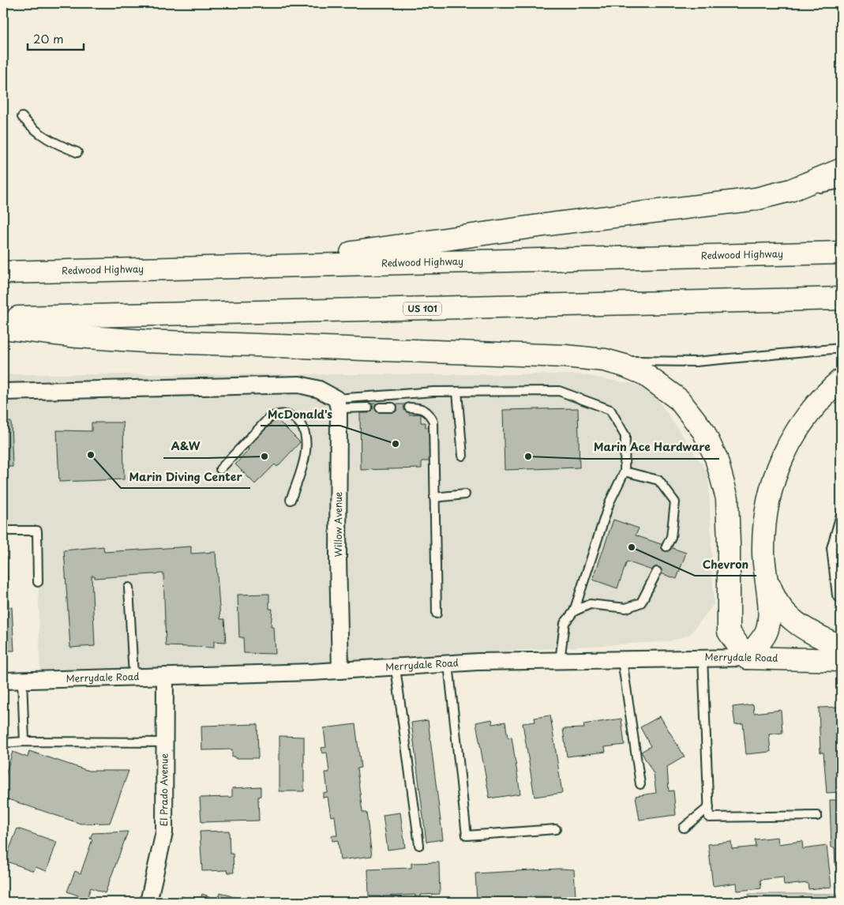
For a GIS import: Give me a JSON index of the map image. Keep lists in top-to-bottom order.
{
  "streets": {
    "main road": ["Redwood Highway", "US 101", "Merrydale Road"],
    "street": ["Willow Avenue", "El Prado Avenue"]
  },
  "crossings": [
    ["Willow Avenue", "Merrydale Road"],
    ["Merrydale Road", "El Prado Avenue"]
  ],
  "places": [
    "McDonald's",
    "Marin Diving Center",
    "A&W",
    "Marin Ace Hardware",
    "Chevron"
  ],
  "scale_bar": "20 m"
}
